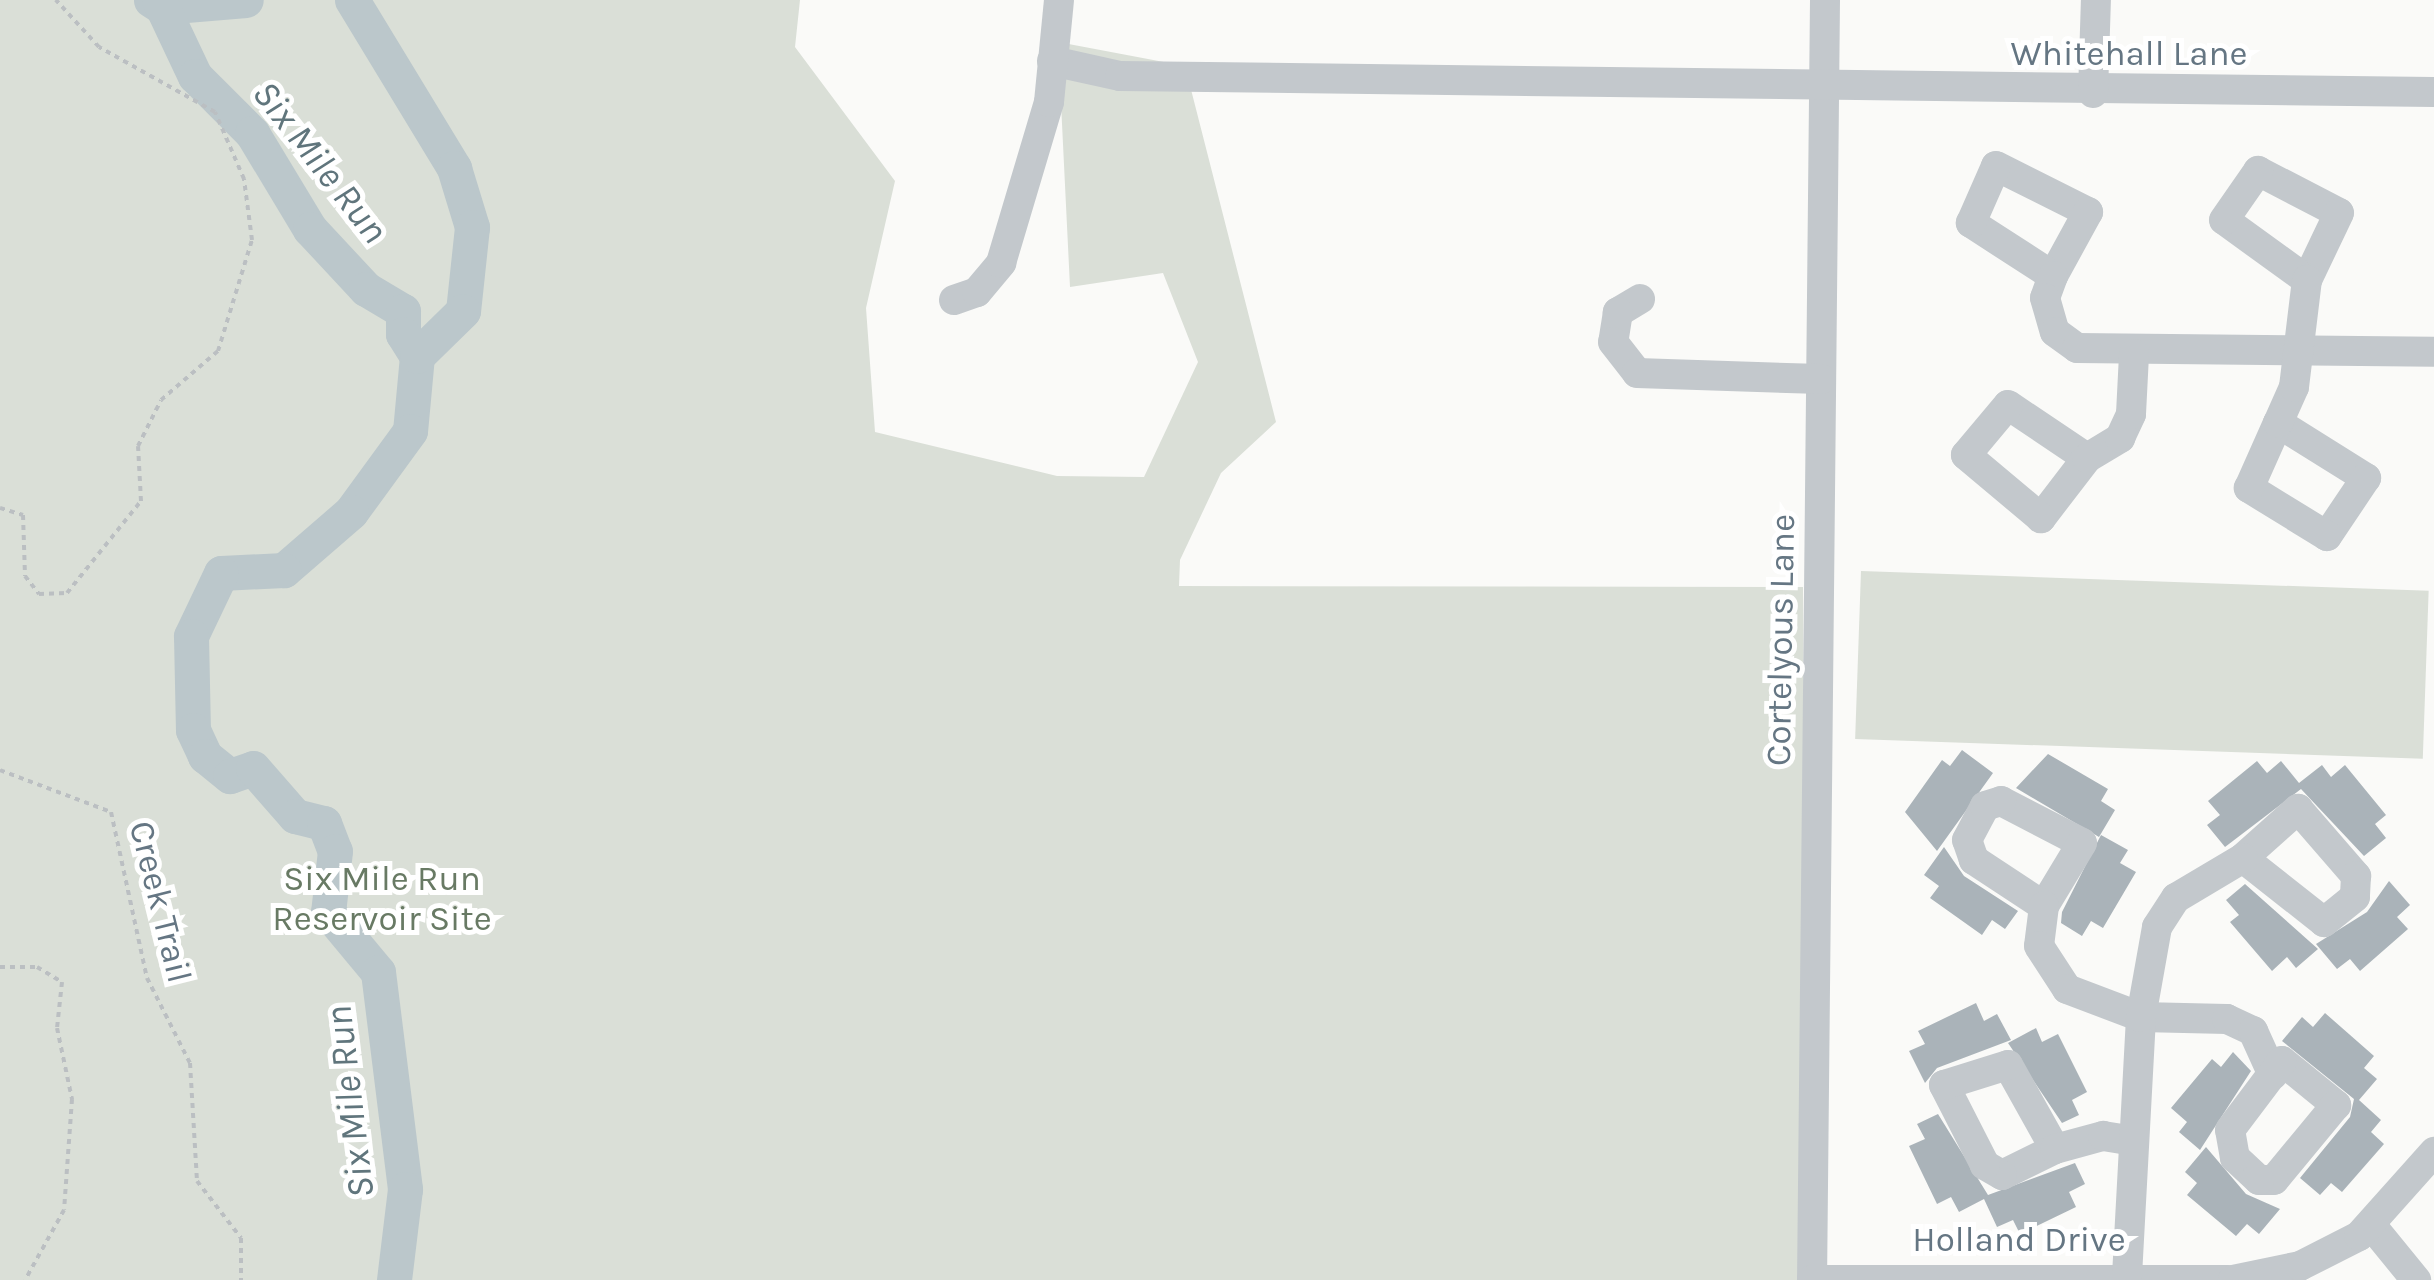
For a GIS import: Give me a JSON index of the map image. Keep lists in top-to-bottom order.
{
  "streets": {
    "street": ["Whitehall Lane", "Cortelyous Lane", "Holland Drive"],
    "path": ["Creek Trail"]
  },
  "crossings": [
    ["Whitehall Lane", "Cortelyous Lane"],
    ["Cortelyous Lane", "Holland Drive"]
  ],
  "water": ["Six Mile Run"],
  "parks": ["Six Mile Run Reservoir Site"]
}
